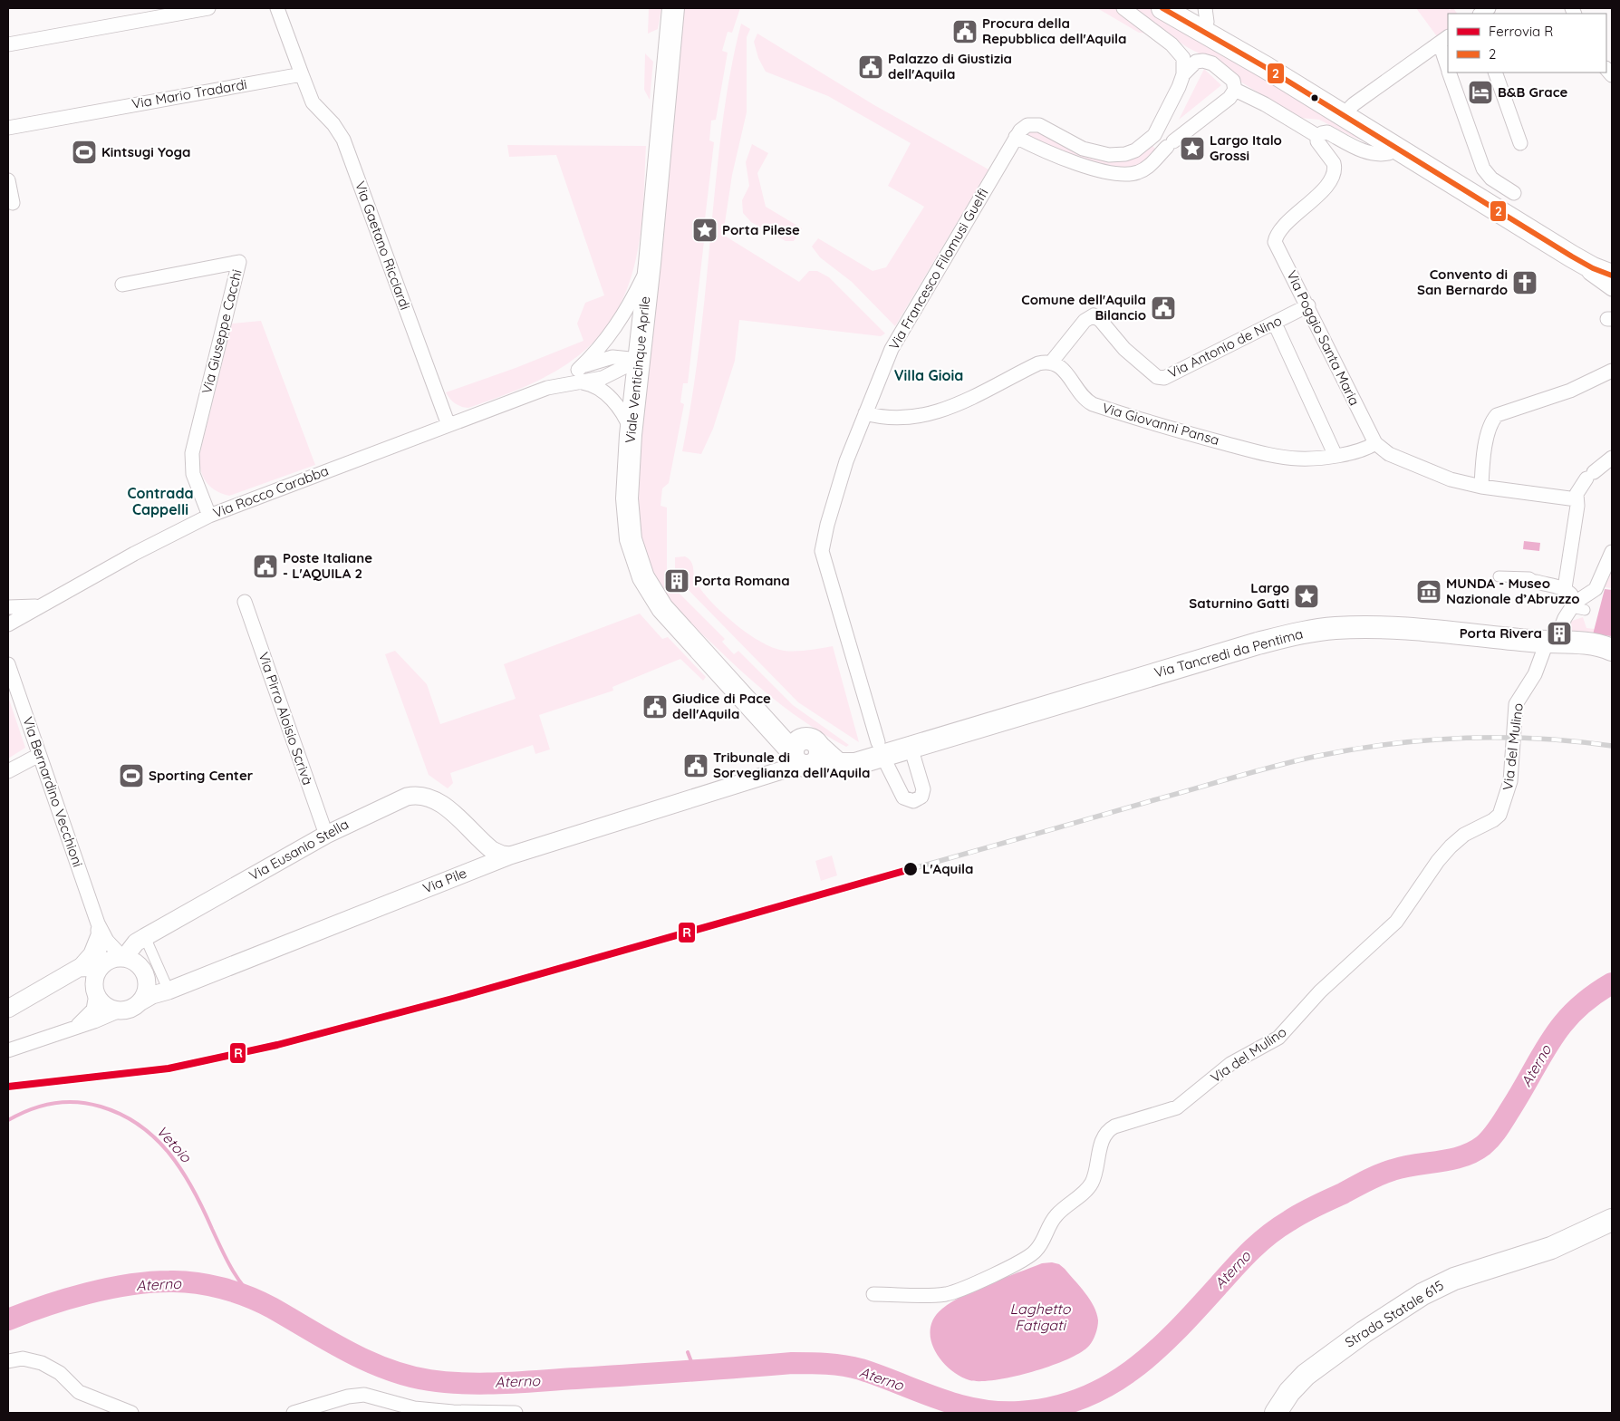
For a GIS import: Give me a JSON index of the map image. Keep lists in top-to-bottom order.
{
  "streets": {
    "main road": ["Viale Venticinque Aprile", "Via Tancredi da Pentima", "Strada Statale 615"],
    "street": [
      "Via Mario Tradardi",
      "Via Gaetano Ricciardi",
      "Via Francesco Filomusi Guelfi",
      "Via Giuseppe Cacchi",
      "Via Poggio Santa Maria",
      "Via Antonio de Nino",
      "Via Giovanni Pansa",
      "Via Rocco Carabba",
      "Via Pirro Aloisio Scrivà",
      "Via del Mulino",
      "Via Bernardino Vecchioni",
      "Via Eusanio Stella",
      "Via Pile"
    ]
  },
  "crossings": [
    ["Via Mario Tradardi", "Via Gaetano Ricciardi"],
    ["Via Gaetano Ricciardi", "Via Rocco Carabba"],
    ["Via Francesco Filomusi Guelfi", "Via Tancredi da Pentima"],
    ["Via Giuseppe Cacchi", "Via Rocco Carabba"],
    ["Via Poggio Santa Maria", "Via Antonio de Nino"],
    ["Via Poggio Santa Maria", "Via Giovanni Pansa"],
    ["Via Antonio de Nino", "Via Giovanni Pansa"],
    ["Viale Venticinque Aprile", "Via Rocco Carabba"],
    ["Viale Venticinque Aprile", "Via Tancredi da Pentima"],
    ["Viale Venticinque Aprile", "Via Pile"],
    ["Via Tancredi da Pentima", "Via del Mulino"],
    ["Via Tancredi da Pentima", "Via Pile"],
    ["Via Pirro Aloisio Scrivà", "Via Eusanio Stella"],
    ["Via Bernardino Vecchioni", "Via Eusanio Stella"],
    ["Via Bernardino Vecchioni", "Via Pile"],
    ["Via Eusanio Stella", "Via Pile"]
  ],
  "districts": ["Villa Gioia", "Contrada Cappelli"],
  "water": ["Aterno", "Vetoio", "Laghetto Fatigati"],
  "places": {
    "public building": [
      "Procura della Repubblica dell'Aquila",
      "Palazzo di Giustizia dell'Aquila",
      "Comune dell'Aquila Bilancio",
      "Poste Italiane - L'AQUILA 2",
      "Giudice di Pace dell'Aquila",
      "Tribunale di Sorveglianza dell'Aquila"
    ],
    "hotel": ["B&B Grace"],
    "place": ["Largo Italo Grossi", "Porta Pilese", "Largo Saturnino Gatti"],
    "sports": ["Kintsugi Yoga", "Sporting Center"],
    "church": ["Convento di San Bernardo"],
    "building": ["Porta Romana", "Porta Rivera"],
    "museum": ["MUNDA - Museo Nazionale d’Abruzzo"],
    "other": ["L'Aquila"]
  },
  "lines": ["transit line 2", "rail line R"],
  "legend": ["Ferrovia R", "2"]
}
